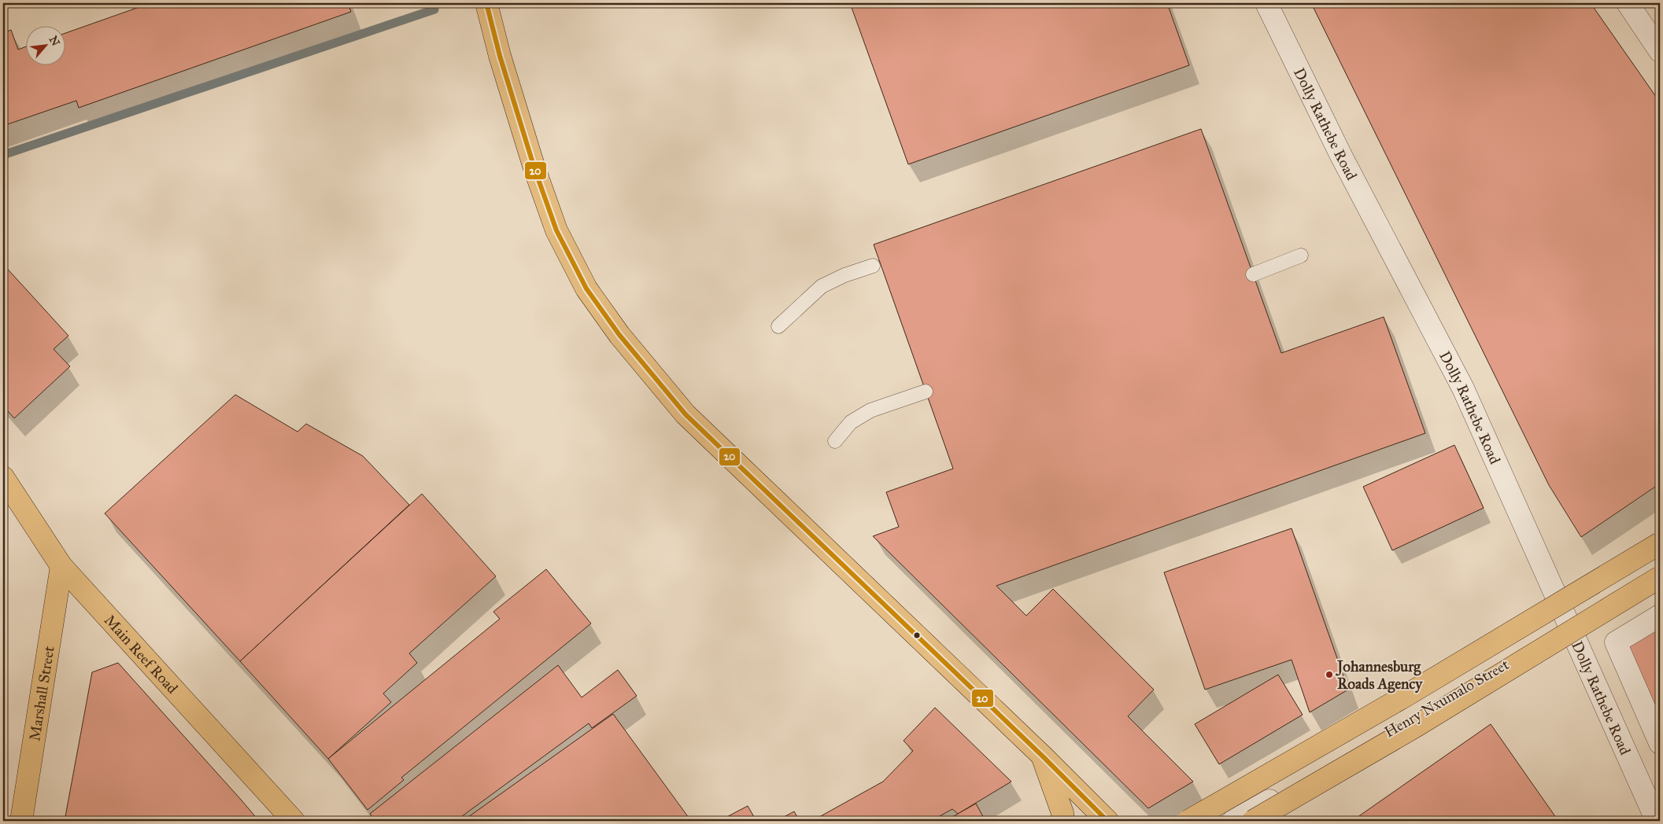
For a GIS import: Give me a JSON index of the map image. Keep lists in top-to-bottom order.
{
  "streets": {
    "main road": ["Main Reef Road", "Marshall Street"],
    "street": ["Dolly Rathebe Road", "Henry Nxumalo Street"]
  },
  "crossings": [
    ["Dolly Rathebe Road", "Henry Nxumalo Street"],
    ["Main Reef Road", "Marshall Street"]
  ],
  "places": ["Johannesburg Roads Agency"],
  "lines": ["transit line 20"],
  "north": "top right"
}
